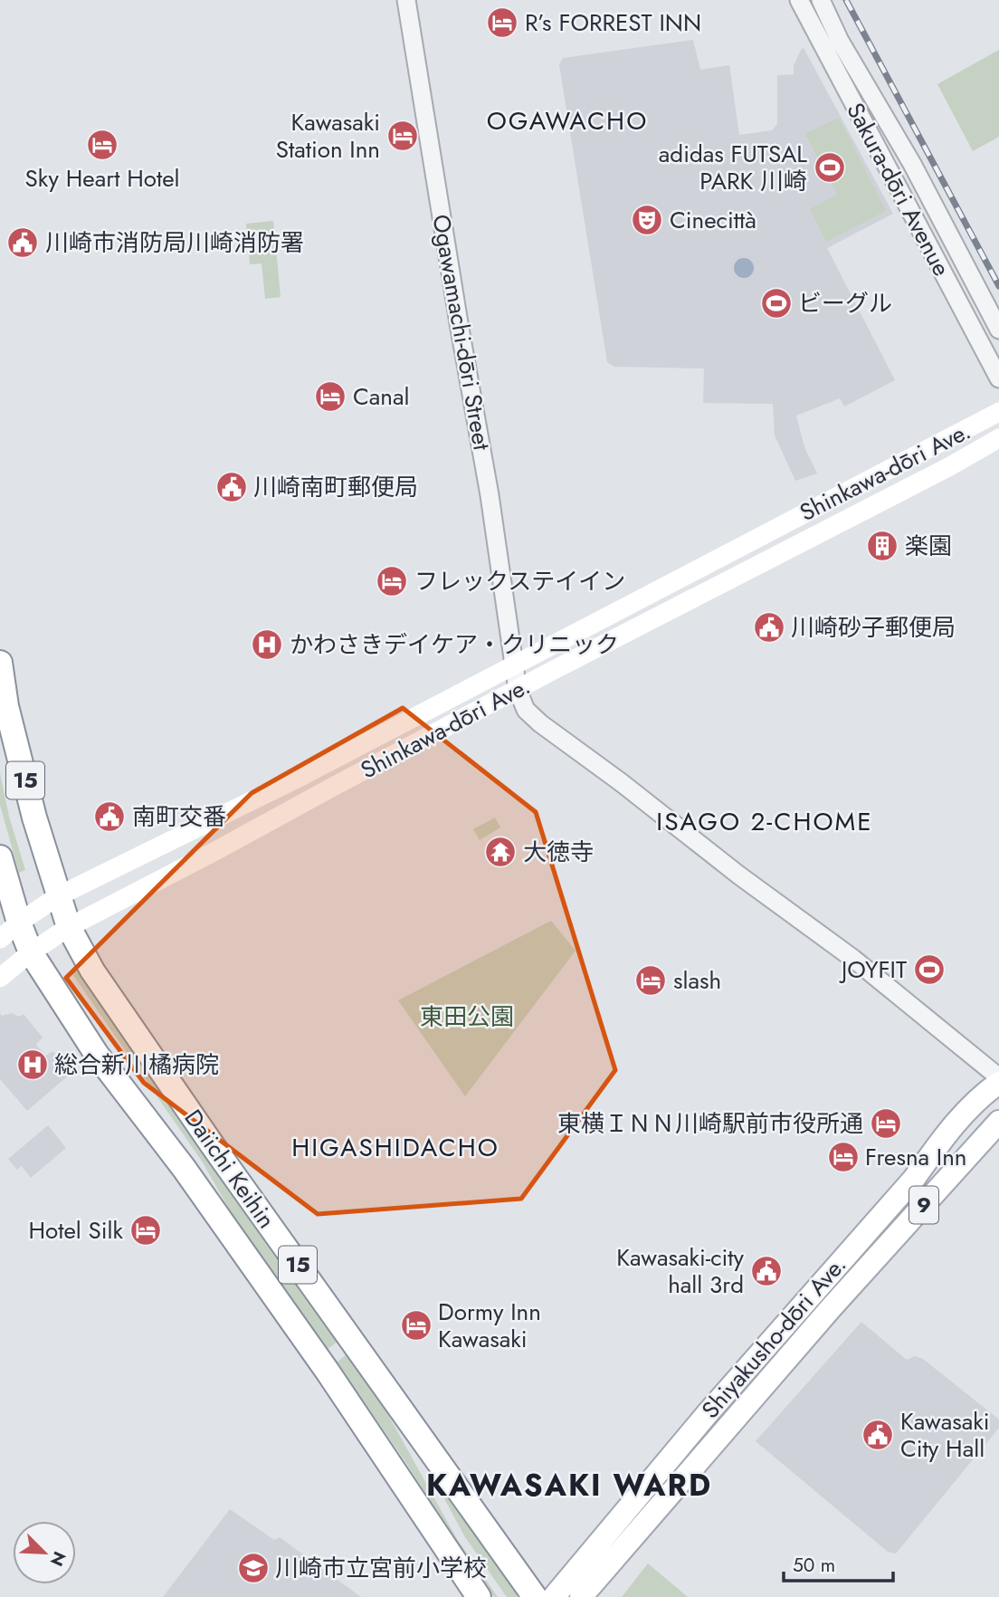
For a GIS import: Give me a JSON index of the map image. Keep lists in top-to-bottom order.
{
  "streets": {
    "highway": ["15", "Daiichi Keihin"],
    "main road": ["Shinkawa-dōri Ave.", "9", "Shiyakusho-dōri Ave."],
    "street": ["Sakura-dōri Avenue", "Ogawamachi-dōri Street"]
  },
  "crossings": [
    ["Ogawamachi-dōri Street", "Shinkawa-dōri Ave."],
    ["Shinkawa-dōri Ave.", "Daiichi Keihin"]
  ],
  "districts": [
    "OGAWACHO",
    "ISAGO 2-CHOME",
    "HIGASHIDACHO",
    "KAWASAKI WARD"
  ],
  "parks": ["東田公園"],
  "places": {
    "hotel": [
      "R’s FORREST INN",
      "Kawasaki Station Inn",
      "Sky Heart Hotel",
      "Canal",
      "フレックステイイン",
      "slash",
      "東横ＩＮＮ川崎駅前市役所通",
      "Fresna Inn",
      "Hotel Silk",
      "Dormy Inn Kawasaki"
    ],
    "sports": ["adidas FUTSAL PARK 川崎", "ビーグル", "JOYFIT"],
    "theatre": ["Cinecittà"],
    "public building": [
      "川崎市消防局川崎消防署",
      "川崎南町郵便局",
      "川崎砂子郵便局",
      "南町交番",
      "Kawasaki-city hall 3rd",
      "Kawasaki City Hall"
    ],
    "building": ["楽園"],
    "hospital": ["かわさきデイケア・クリニック", "総合新川橘病院"],
    "temple": ["大徳寺"],
    "school or university": ["川崎市立宮前小学校"]
  },
  "scale_bar": "50 m",
  "north": "bottom right"
}
